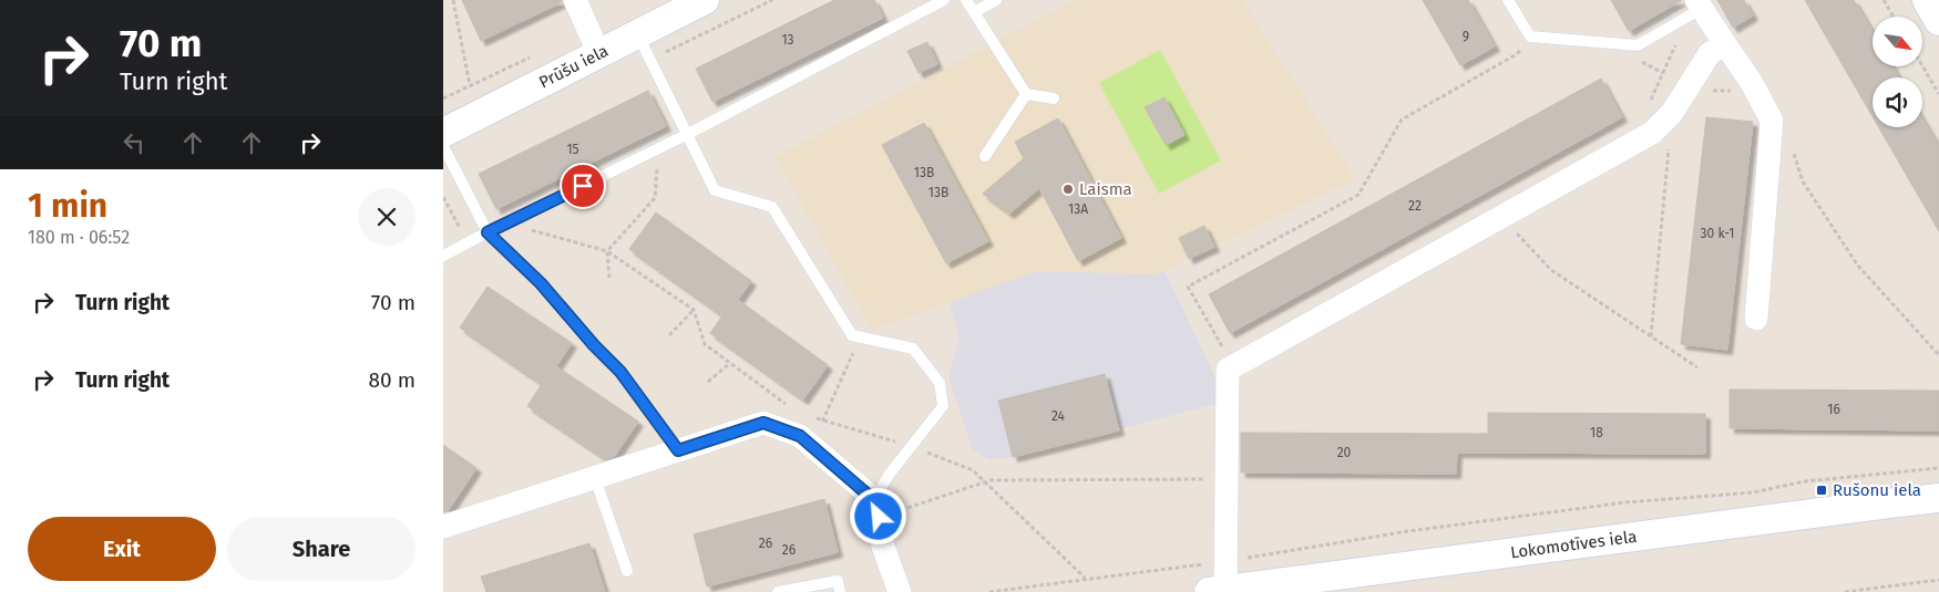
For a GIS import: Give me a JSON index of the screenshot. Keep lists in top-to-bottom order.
{
  "streets": {
    "street": ["Prūšu iela", "Lokomotīves iela"]
  },
  "places": {
    "other": ["Laisma"],
    "transit": ["Rušonu iela"]
  },
  "house_numbers": [
    "9",
    "13",
    "15",
    "13B",
    "13B",
    "22",
    "13A",
    "30 k-1",
    "16",
    "24",
    "18",
    "20",
    "26",
    "26"
  ],
  "north": "bottom right",
  "page": {
    "turn": ["70 m", "Turn right"],
    "heading": ["1 min", "180 m · 06:52"],
    "list": [
      {
        "name": "Turn right",
        "value": "70 m"
      },
      {
        "name": "Turn right",
        "value": "80 m"
      }
    ],
    "buttons": ["Exit", "Share"]
  }
}
